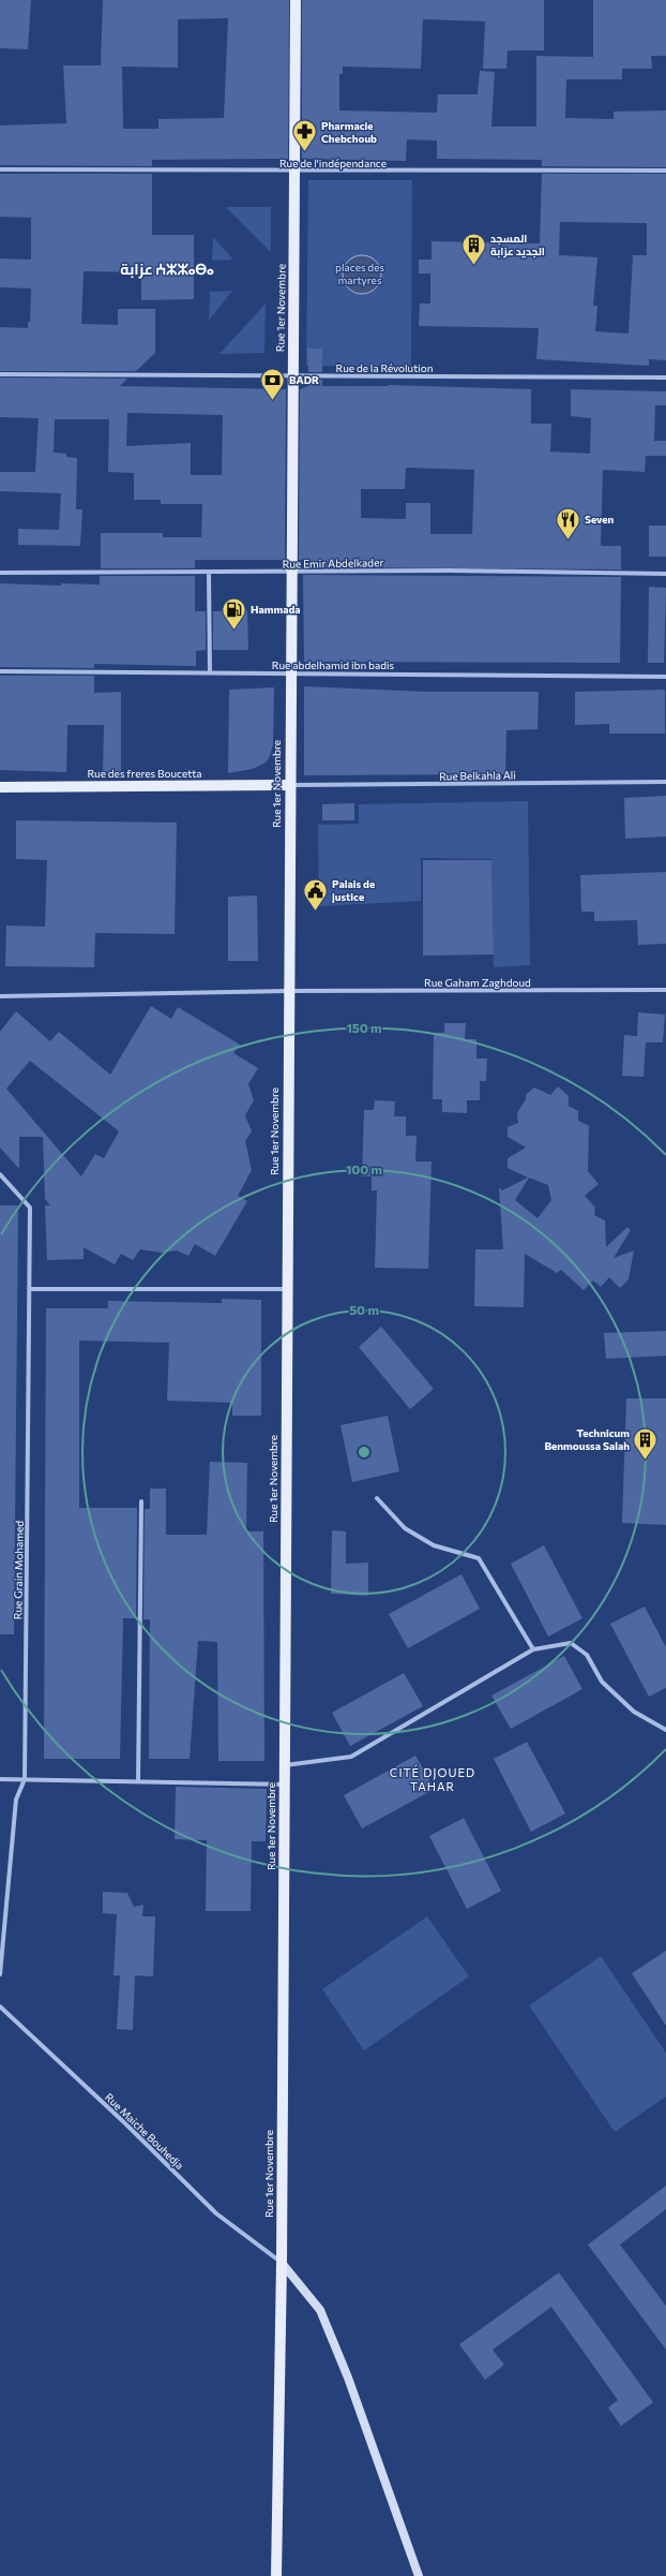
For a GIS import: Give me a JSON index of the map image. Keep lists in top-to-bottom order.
{
  "streets": {
    "main road": ["Rue 1er Novembre", "Rue des freres Boucetta"],
    "street": [
      "Rue de l'indépendance",
      "Rue de la Révolution",
      "Rue Emir Abdelkader",
      "Rue abdelhamid ibn badis",
      "Rue Belkahla Ali",
      "Rue Gaham Zaghdoud",
      "Rue Grain Mohamed",
      "Rue Maiche Bouhedja"
    ]
  },
  "crossings": [
    ["Rue de l'indépendance", "Rue 1er Novembre"],
    ["Rue 1er Novembre", "Rue de la Révolution"],
    ["Rue 1er Novembre", "Rue Emir Abdelkader"],
    ["Rue 1er Novembre", "Rue abdelhamid ibn badis"],
    ["Rue 1er Novembre", "Rue des freres Boucetta"],
    ["Rue 1er Novembre", "Rue Belkahla Ali"],
    ["Rue 1er Novembre", "Rue Gaham Zaghdoud"],
    ["Rue 1er Novembre", "Rue Maiche Bouhedja"],
    ["Rue des freres Boucetta", "Rue Belkahla Ali"]
  ],
  "districts": ["عزابة ⵄⵣⵣⴰⴱⴰ", "CITÉ DJOUED TAHAR"],
  "parks": ["places des martyres"],
  "places": {
    "pharmacy": ["Pharmacie Chebchoub"],
    "building": ["المسجد الجديد عزابة", "Technicum Benmoussa Salah"],
    "bank": ["BADR"],
    "restaurant": ["Seven"],
    "fuel station": ["Hammada"],
    "public building": ["Palais de justice"]
  },
  "rings": ["150 m", "100 m", "50 m"]
}
